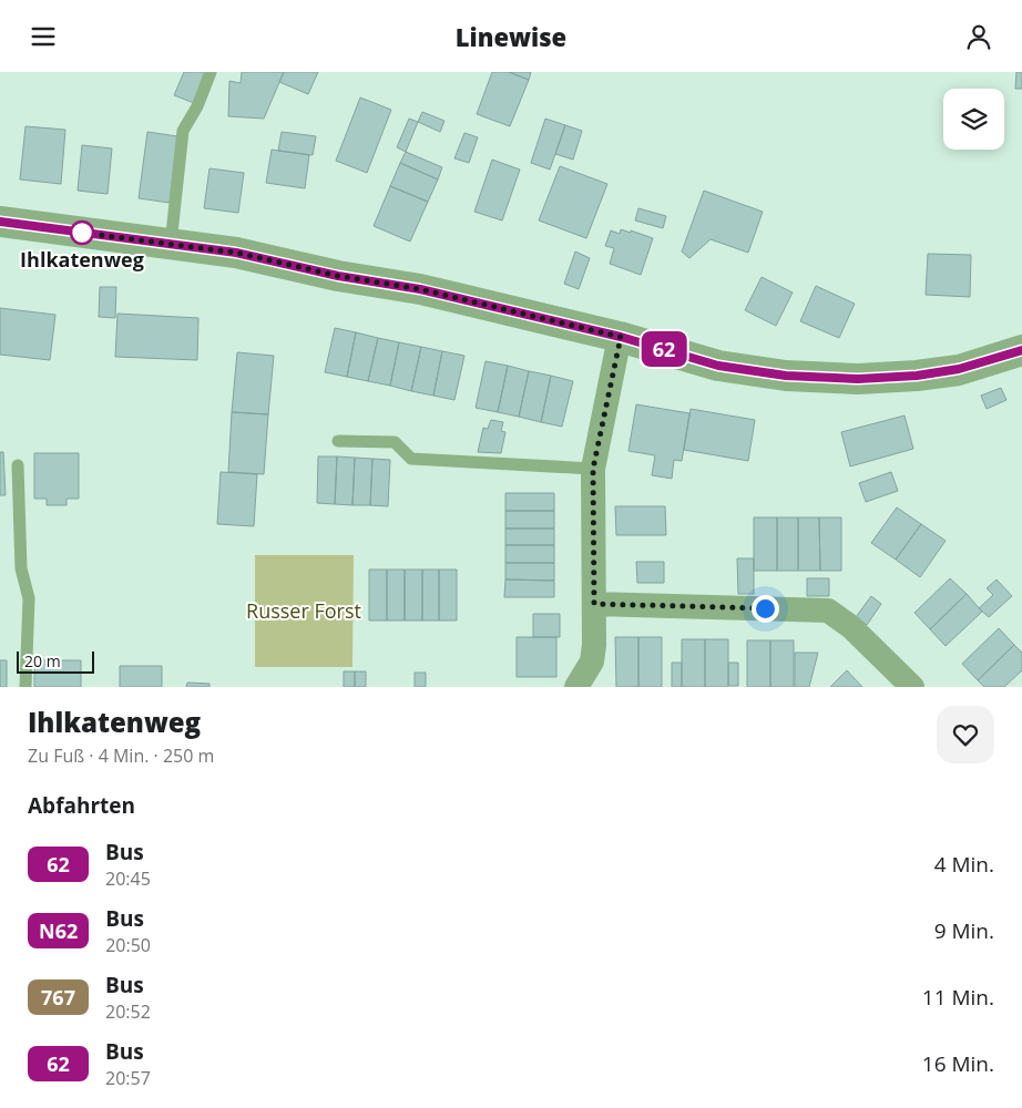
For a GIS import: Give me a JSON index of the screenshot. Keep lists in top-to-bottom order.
{
  "parks": ["Russer Forst"],
  "places": ["Ihlkatenweg"],
  "lines": ["bus line 62"],
  "scale_bar": "20 m",
  "page": {
    "header": "Linewise",
    "on_map": "62",
    "scale": "20 m",
    "heading": [
      ["Ihlkatenweg", "Zu Fuß · 4 Min. · 250 m"],
      "Abfahrten"
    ],
    "list": [
      {
        "mark": "62",
        "name": "Bus",
        "note": "20:45",
        "value": "4 Min."
      },
      {
        "mark": "N62",
        "name": "Bus",
        "note": "20:50",
        "value": "9 Min."
      },
      {
        "mark": "767",
        "name": "Bus",
        "note": "20:52",
        "value": "11 Min."
      },
      {
        "mark": "62",
        "name": "Bus",
        "note": "20:57",
        "value": "16 Min."
      }
    ]
  }
}
